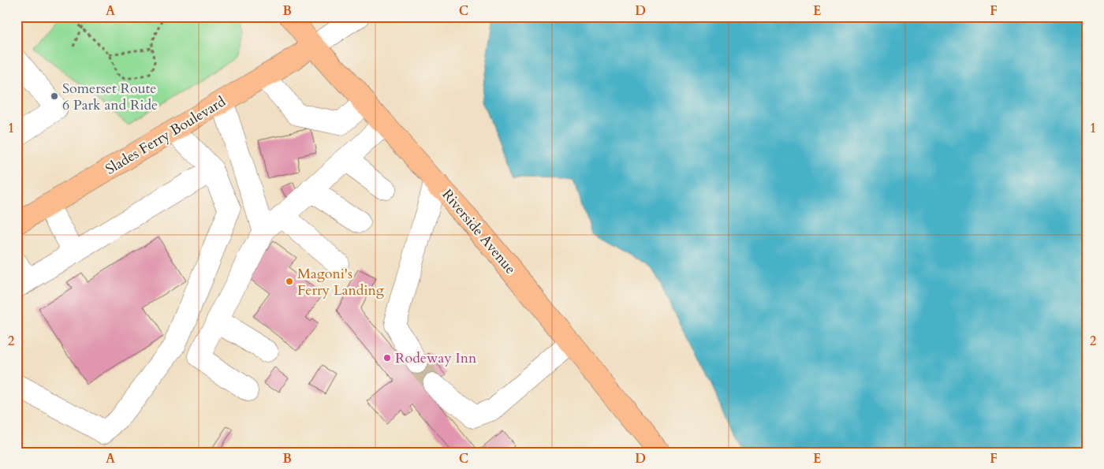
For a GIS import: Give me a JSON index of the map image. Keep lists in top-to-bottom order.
{
  "streets": {
    "main road": ["Slades Ferry Boulevard", "Riverside Avenue"]
  },
  "crossings": [
    ["Slades Ferry Boulevard", "Riverside Avenue"]
  ],
  "places": ["Somerset Route 6 Park and Ride", "Magoni's Ferry Landing", "Rodeway Inn"],
  "grid": {
    "columns": [
      "A",
      "B",
      "C",
      "D",
      "E",
      "F"
    ],
    "rows": ["1", "2"]
  }
}
